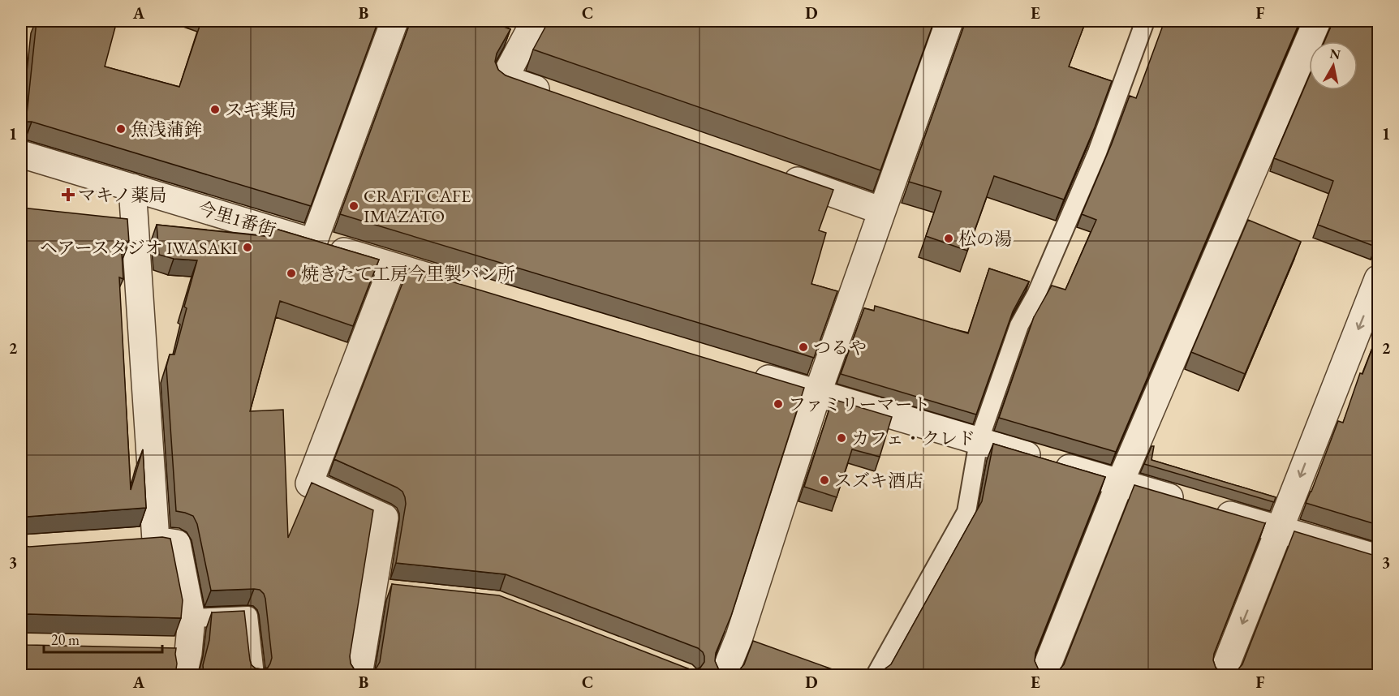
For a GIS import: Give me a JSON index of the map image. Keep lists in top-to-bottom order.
{
  "streets": {
    "street": ["今里1番街"]
  },
  "places": {
    "other": [
      "スギ薬局",
      "魚浅蒲鉾",
      "CRAFT CAFE IMAZATO",
      "松の湯",
      "ヘアースタジオ IWASAKI",
      "焼きたて工房今里製パン所",
      "つるや",
      "ファミリーマート",
      "カフェ・クレド",
      "スズキ酒店"
    ],
    "health": ["マキノ薬局"]
  },
  "scale_bar": "20 m",
  "north": "top",
  "grid": {
    "columns": [
      "A",
      "B",
      "C",
      "D",
      "E",
      "F"
    ],
    "rows": ["1", "2", "3"]
  }
}
